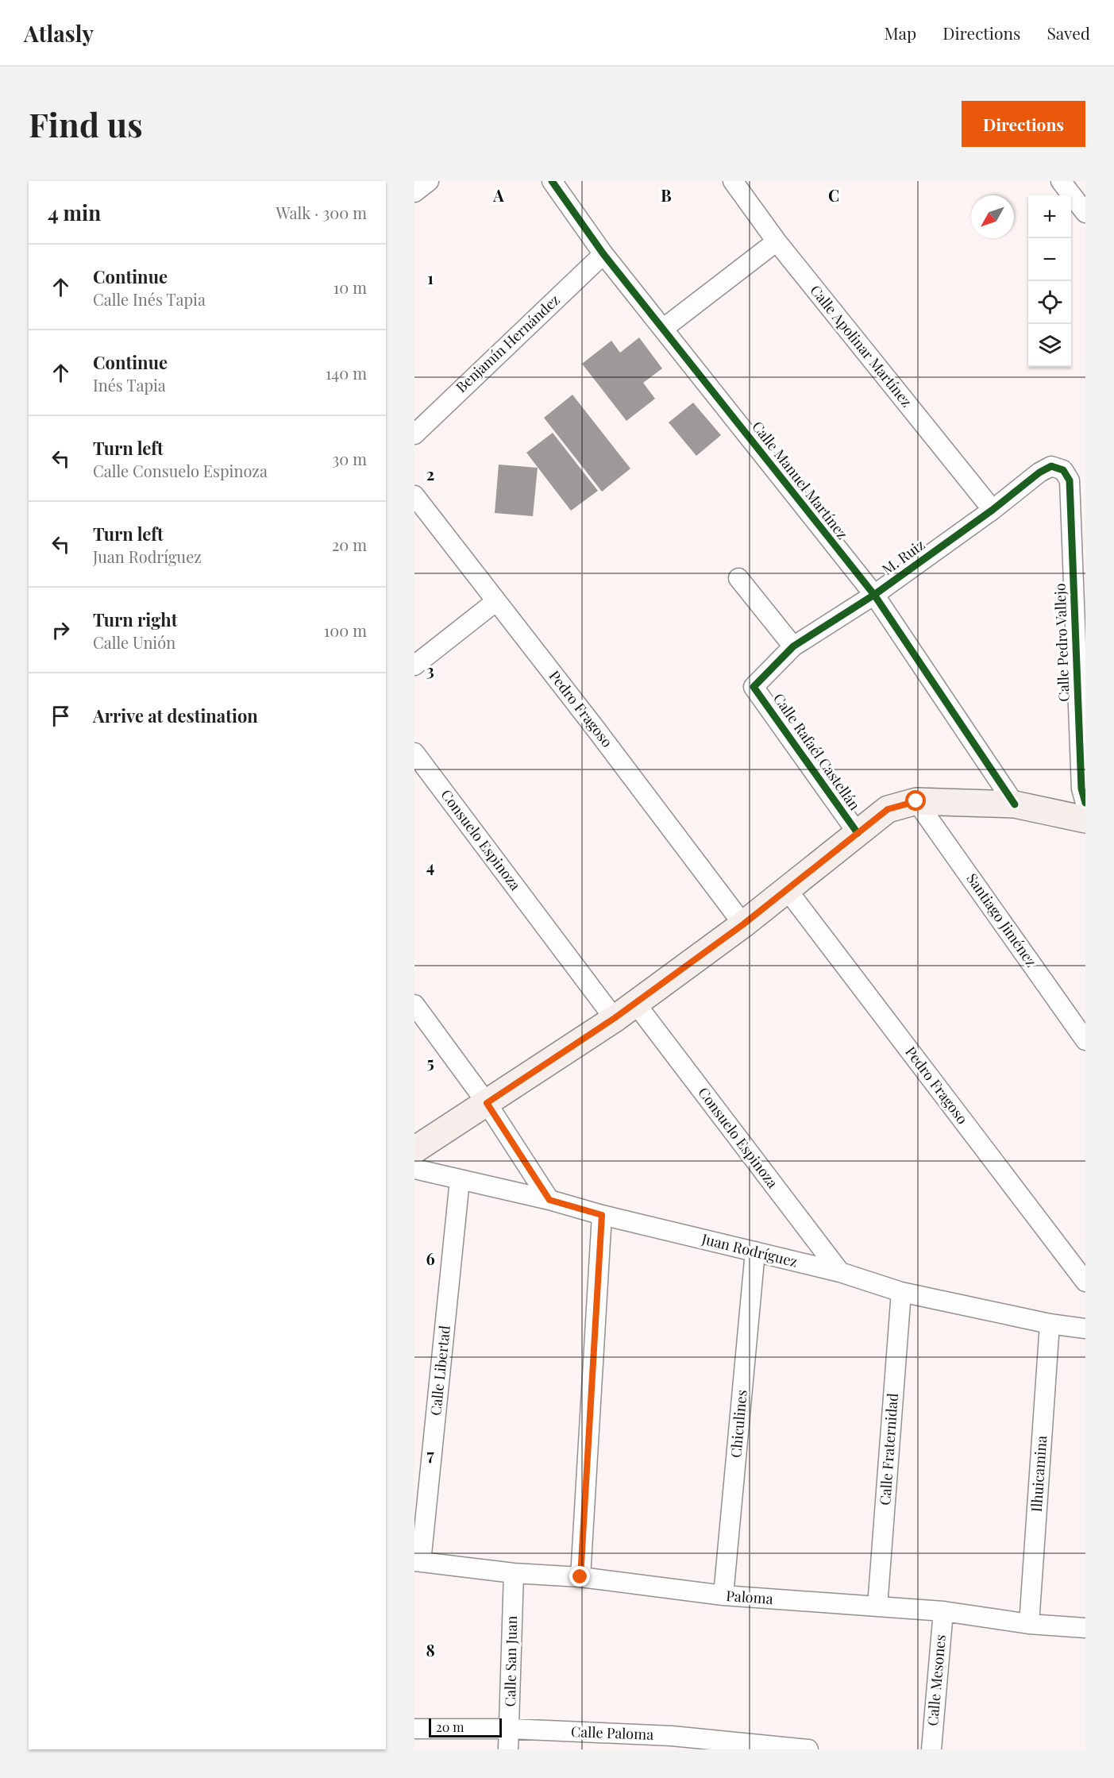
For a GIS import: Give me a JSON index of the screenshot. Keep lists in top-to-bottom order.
{
  "streets": {
    "street": [
      "Benjamín Hernández",
      "Calle Apolinar Martínez",
      "Calle Manuel Martínez",
      "M. Ruiz",
      "Calle Pedro Vallejo",
      "Pedro Fragoso",
      "Calle Rafaél Castellán",
      "Consuelo Espinoza",
      "Santiago Jiménez",
      "Juan Rodríguez",
      "Calle Libertad",
      "Chiculines",
      "Calle Fraternidad",
      "Ilhuicamina",
      "Paloma",
      "Calle San Juan",
      "Calle Mesones",
      "Calle Paloma"
    ]
  },
  "crossings": [
    ["Benjamín Hernández", "Calle Manuel Martínez"],
    ["Calle Apolinar Martínez", "M. Ruiz"],
    ["Calle Manuel Martínez", "M. Ruiz"],
    ["M. Ruiz", "Calle Pedro Vallejo"],
    ["M. Ruiz", "Calle Rafaél Castellán"],
    ["Consuelo Espinoza", "Juan Rodríguez"],
    ["Juan Rodríguez", "Calle Libertad"],
    ["Juan Rodríguez", "Chiculines"],
    ["Juan Rodríguez", "Calle Fraternidad"],
    ["Juan Rodríguez", "Ilhuicamina"],
    ["Calle Libertad", "Paloma"],
    ["Chiculines", "Paloma"],
    ["Calle Fraternidad", "Paloma"],
    ["Ilhuicamina", "Paloma"],
    ["Paloma", "Calle San Juan"],
    ["Paloma", "Calle Mesones"],
    ["Calle San Juan", "Calle Paloma"]
  ],
  "scale_bar": "20 m",
  "north": "bottom left",
  "page": {
    "header": "Atlasly",
    "nav": ["Map", "Directions", "Saved"],
    "buttons": "Directions",
    "title": "Find us",
    "heading": ["4 min", "Walk · 300 m"],
    "map_buttons": ["+", "−"],
    "list": [
      ["Continue", "Calle Inés Tapia", "10 m"],
      ["Continue", "Inés Tapia", "140 m"],
      ["Turn left", "Calle Consuelo Espinoza", "30 m"],
      ["Turn left", "Juan Rodríguez", "20 m"],
      ["Turn right", "Calle Unión", "100 m"],
      "Arrive at destination"
    ],
    "scale": "20 m"
  },
  "grid": {
    "columns": ["A", "B", "C"],
    "rows": [
      "1",
      "2",
      "3",
      "4",
      "5",
      "6",
      "7",
      "8"
    ]
  }
}
